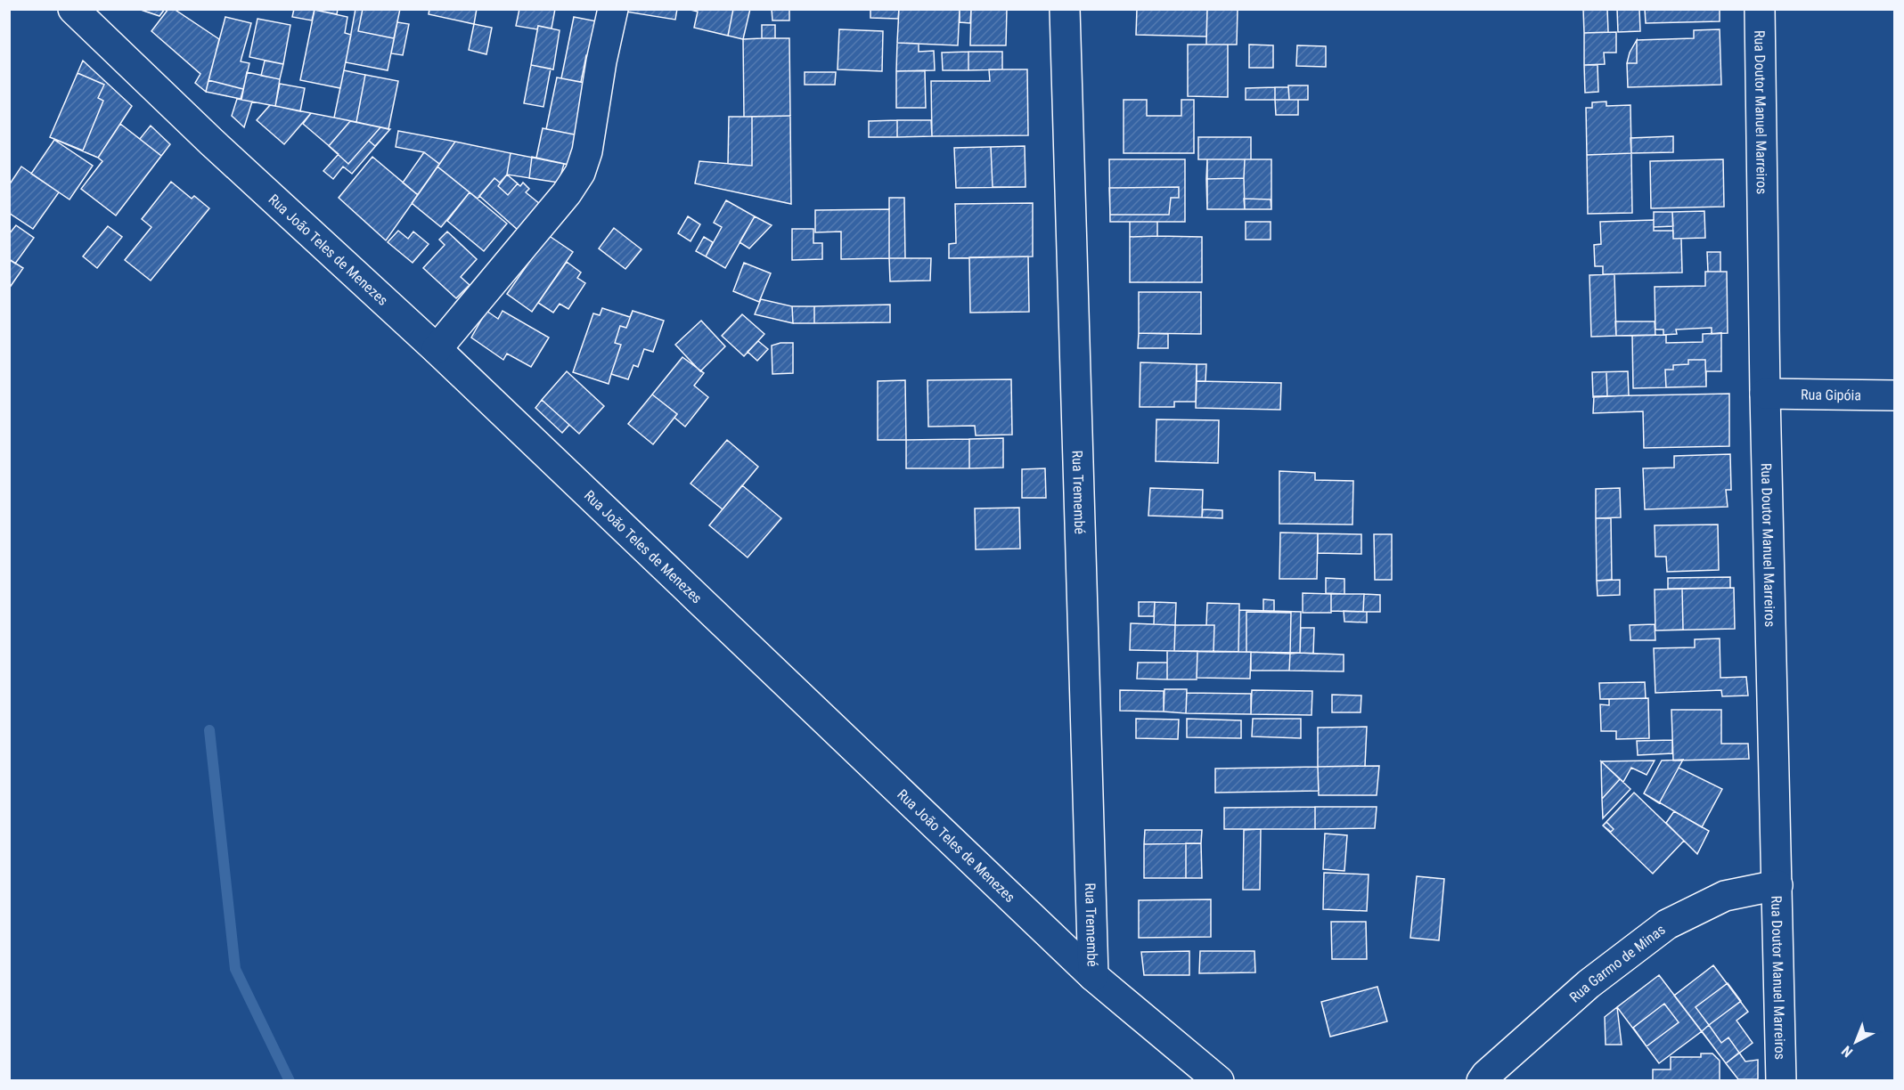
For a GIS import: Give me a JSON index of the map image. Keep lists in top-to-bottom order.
{
  "streets": {
    "street": [
      "Rua Doutor Manuel Marreiros",
      "Rua João Teles de Menezes",
      "Rua Gipóia",
      "Rua Tremembé",
      "Rua Garmo de Minas"
    ]
  },
  "crossings": [
    ["Rua Doutor Manuel Marreiros", "Rua Gipóia"],
    ["Rua Doutor Manuel Marreiros", "Rua Garmo de Minas"],
    ["Rua João Teles de Menezes", "Rua Tremembé"]
  ],
  "north": "bottom left"
}
